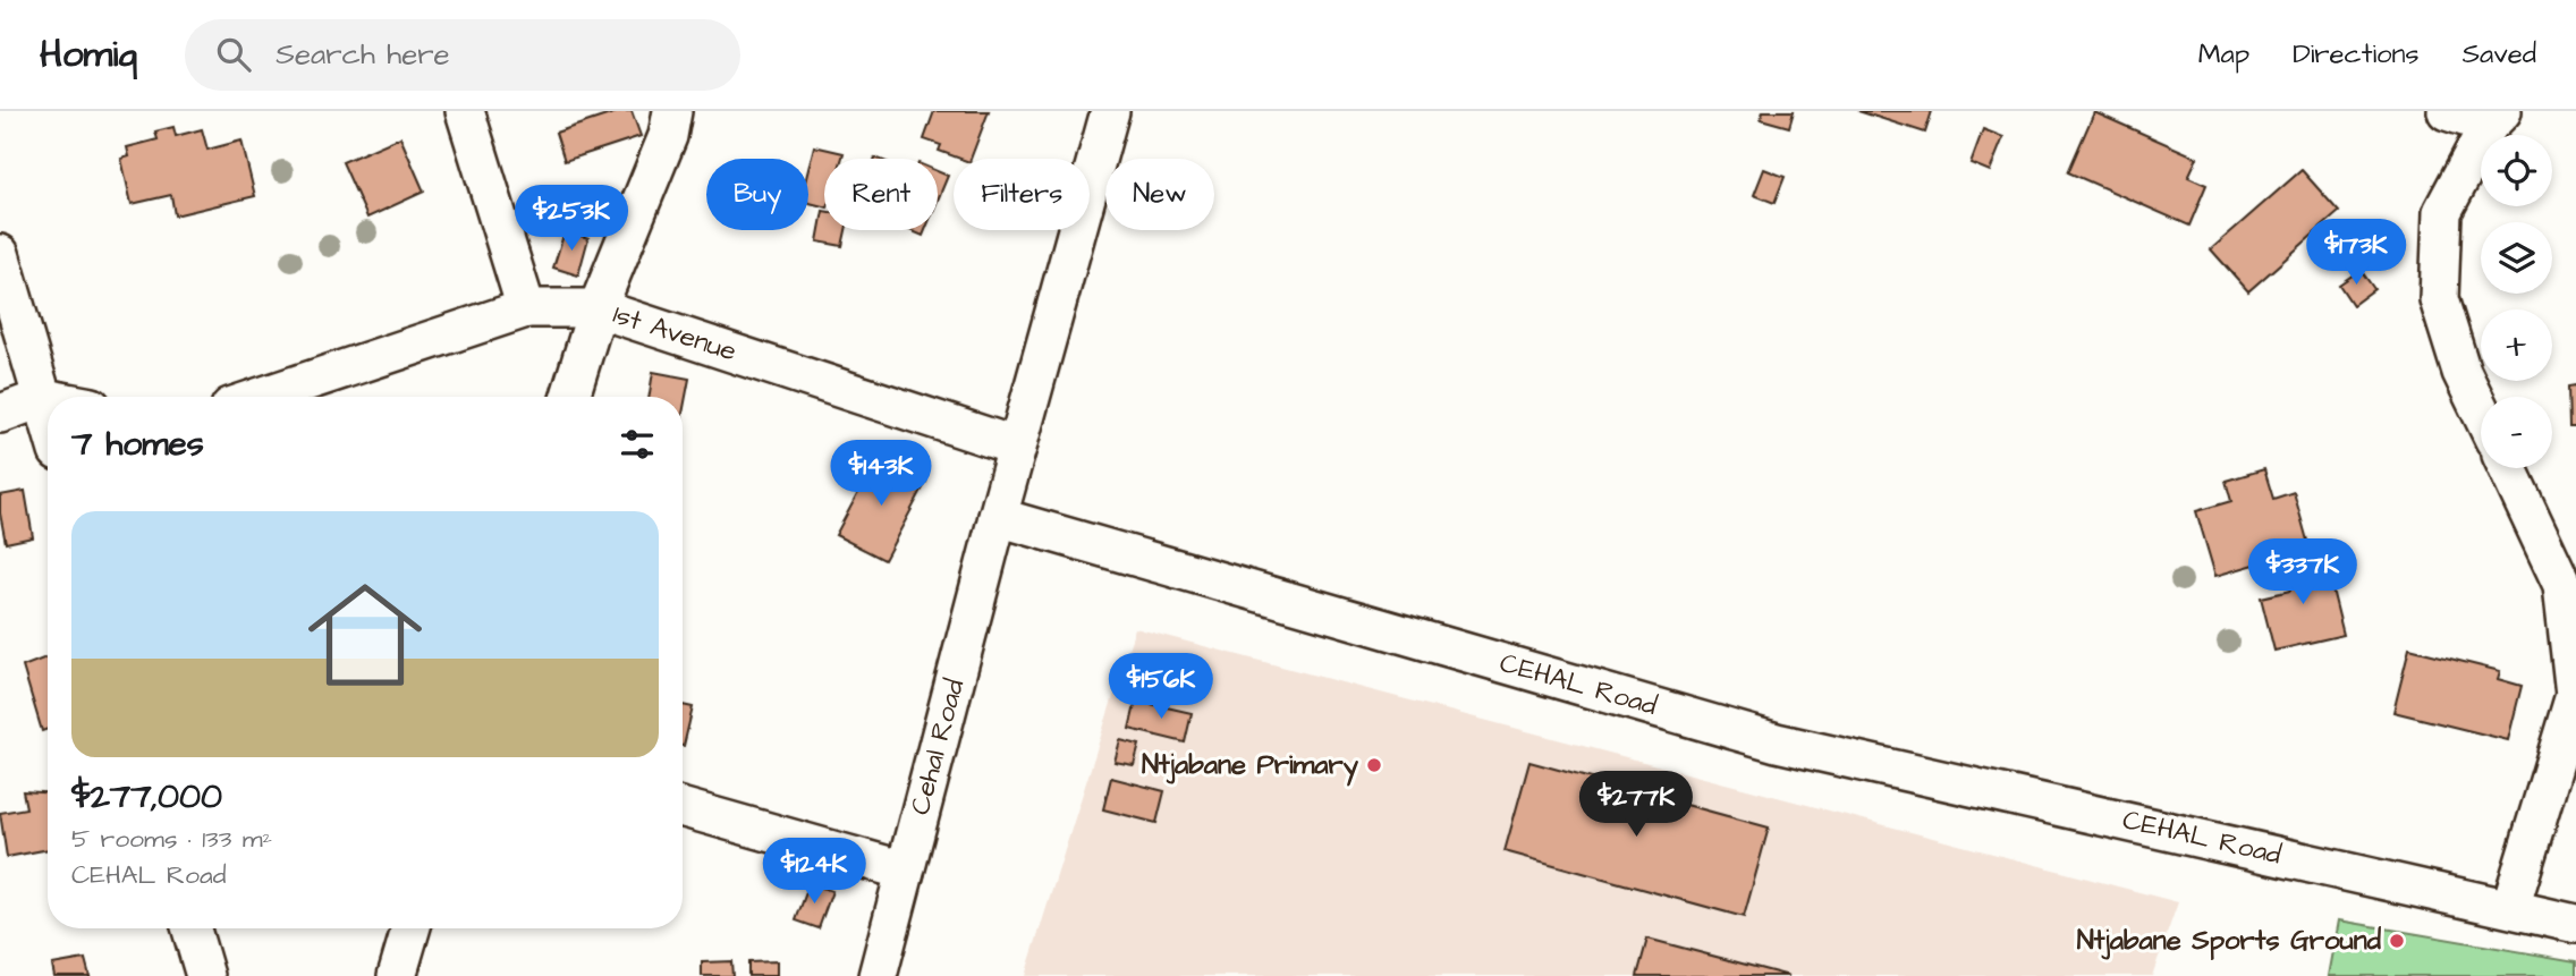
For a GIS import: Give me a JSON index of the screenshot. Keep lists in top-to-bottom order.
{
  "streets": {
    "street": ["1st Avenue", "CEHAL Road", "Cehal Road"]
  },
  "crossings": [
    ["CEHAL Road", "Cehal Road"]
  ],
  "places": ["Ntjabane Primary", "Ntjabane Sports Ground"],
  "page": {
    "header": "Homiq",
    "search": "Search here",
    "nav": ["Map", "Directions", "Saved"],
    "map_buttons": ["+", "−"],
    "chip": [
      "Buy",
      "Rent",
      "Filters",
      "New"
    ],
    "price": [
      "$253K",
      "$173K",
      "$143K",
      "$337K",
      "$156K",
      "$277K",
      "$124K"
    ],
    "heading": "7 homes",
    "list": [
      {
        "name": "$277,000",
        "note": "5 rooms · 133 m² · CEHAL Road"
      }
    ]
  }
}
